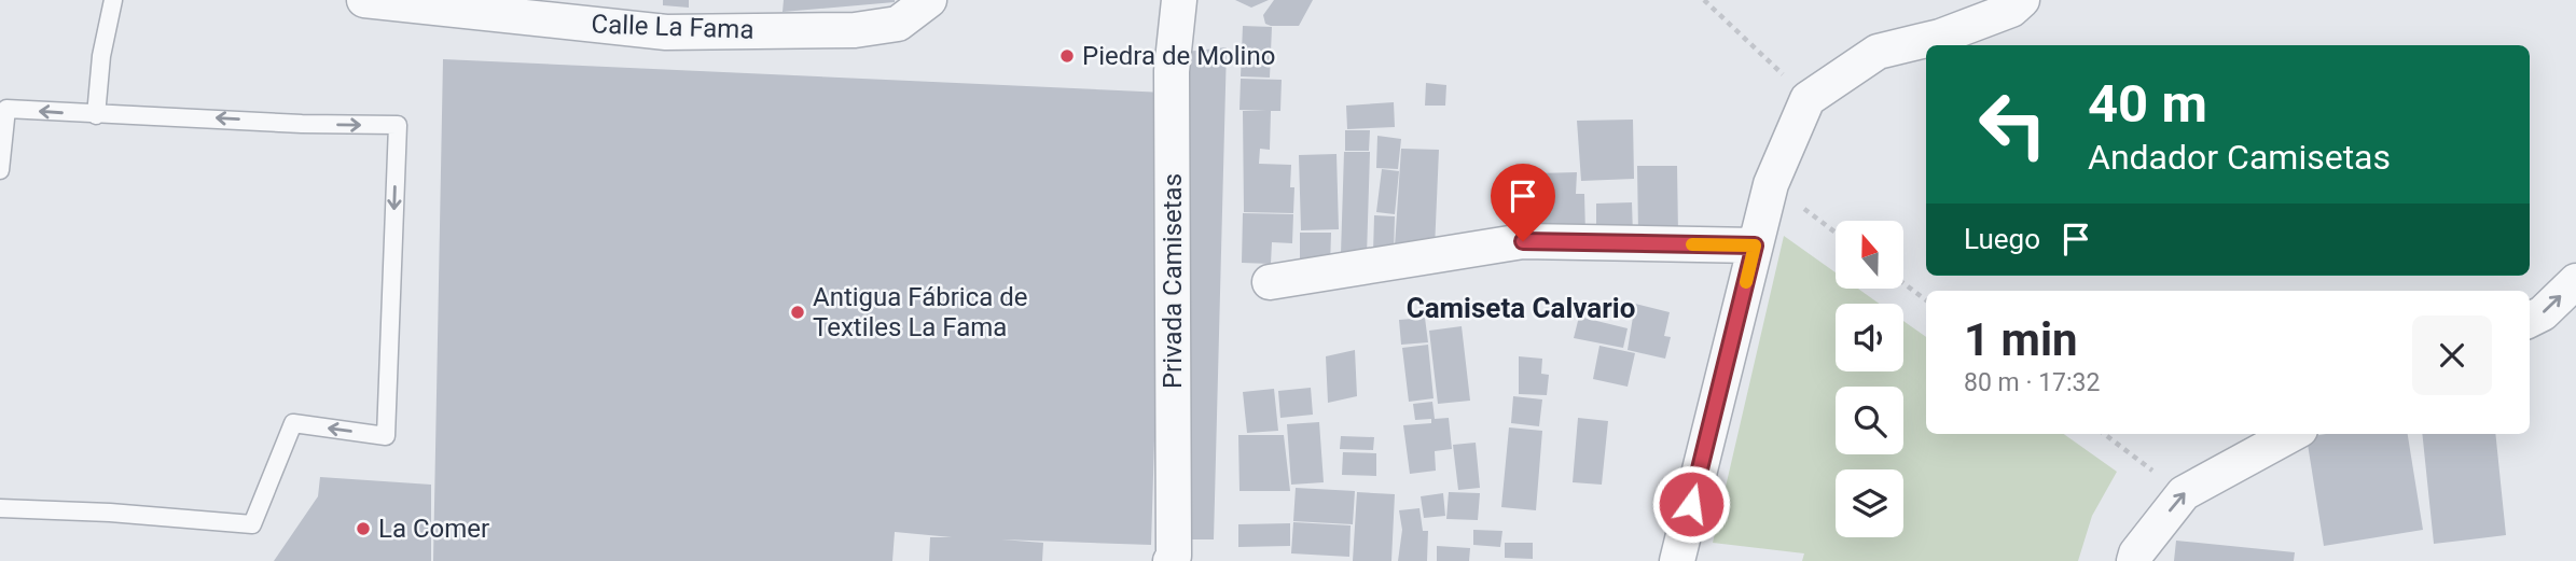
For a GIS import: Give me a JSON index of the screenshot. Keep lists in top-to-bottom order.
{
  "streets": {
    "street": ["Calle La Fama", "Privada Camisetas"]
  },
  "districts": ["Camiseta Calvario"],
  "places": ["Piedra de Molino", "Antigua Fábrica de Textiles La Fama", "La Comer"],
  "north": "top",
  "page": {
    "turn": ["40 m", "Andador Camisetas"],
    "then": "Luego",
    "heading": ["1 min", "80 m · 17:32"]
  }
}
